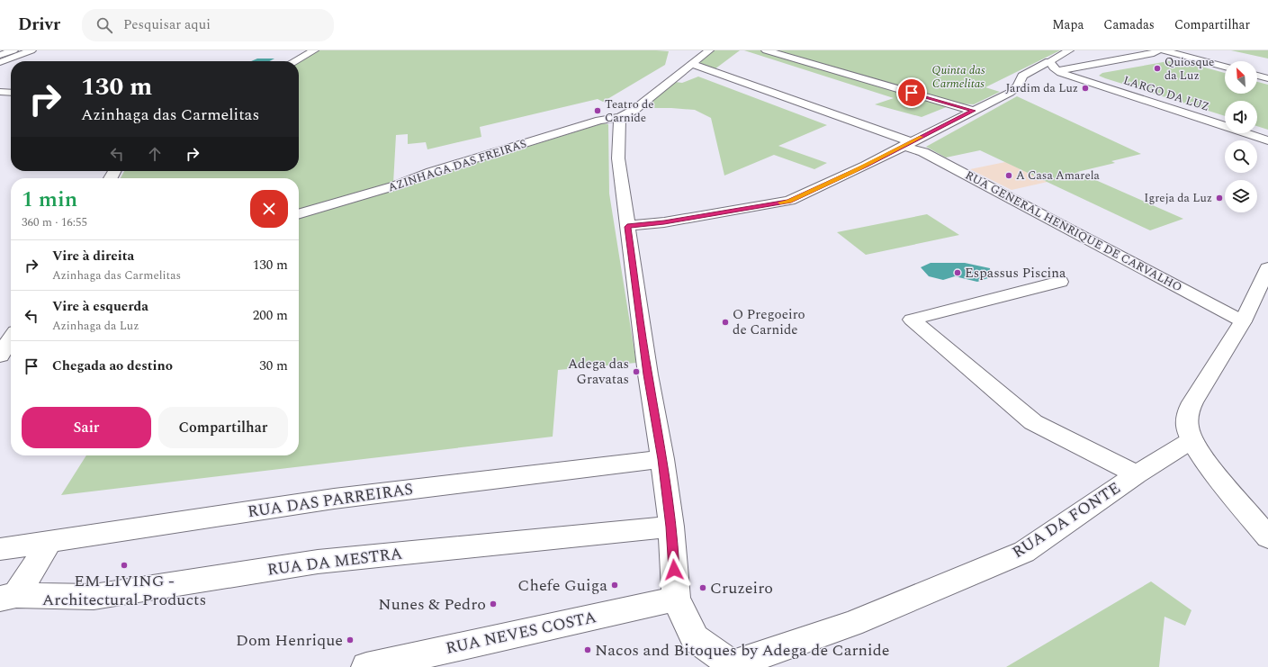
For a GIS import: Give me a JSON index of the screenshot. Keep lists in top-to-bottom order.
{
  "streets": {
    "street": [
      "LARGO DA LUZ",
      "AZINHAGA DAS FREIRAS",
      "RUA GENERAL HENRIQUE DE CARVALHO",
      "RUA DAS PARREIRAS",
      "RUA DA FONTE",
      "RUA DA MESTRA",
      "RUA NEVES COSTA"
    ]
  },
  "crossings": [
    ["AZINHAGA DAS FREIRAS", "RUA GENERAL HENRIQUE DE CARVALHO"]
  ],
  "parks": ["Quinta das Carmelitas"],
  "places": [
    "Quiosque da Luz",
    "Jardim da Luz",
    "Teatro de Carnide",
    "A Casa Amarela",
    "Igreja da Luz",
    "Espassus Piscina",
    "O Pregoeiro de Carnide",
    "Adega das Gravatas",
    "EM LIVING - Architectural Products",
    "Chefe Guiga",
    "Cruzeiro",
    "Nunes & Pedro",
    "Dom Henrique",
    "Nacos and Bitoques by Adega de Carnide"
  ],
  "north": "top left",
  "page": {
    "header": "Drivr",
    "search": "Pesquisar aqui",
    "nav": ["Mapa", "Camadas", "Compartilhar"],
    "turn": ["130 m", "Azinhaga das Carmelitas"],
    "heading": ["1 min", "360 m · 16:55"],
    "list": [
      {
        "name": "Vire à direita",
        "note": "Azinhaga das Carmelitas",
        "value": "130 m"
      },
      {
        "name": "Vire à esquerda",
        "note": "Azinhaga da Luz",
        "value": "200 m"
      },
      {
        "name": "Chegada ao destino",
        "value": "30 m"
      }
    ],
    "buttons": ["Sair", "Compartilhar"]
  }
}
